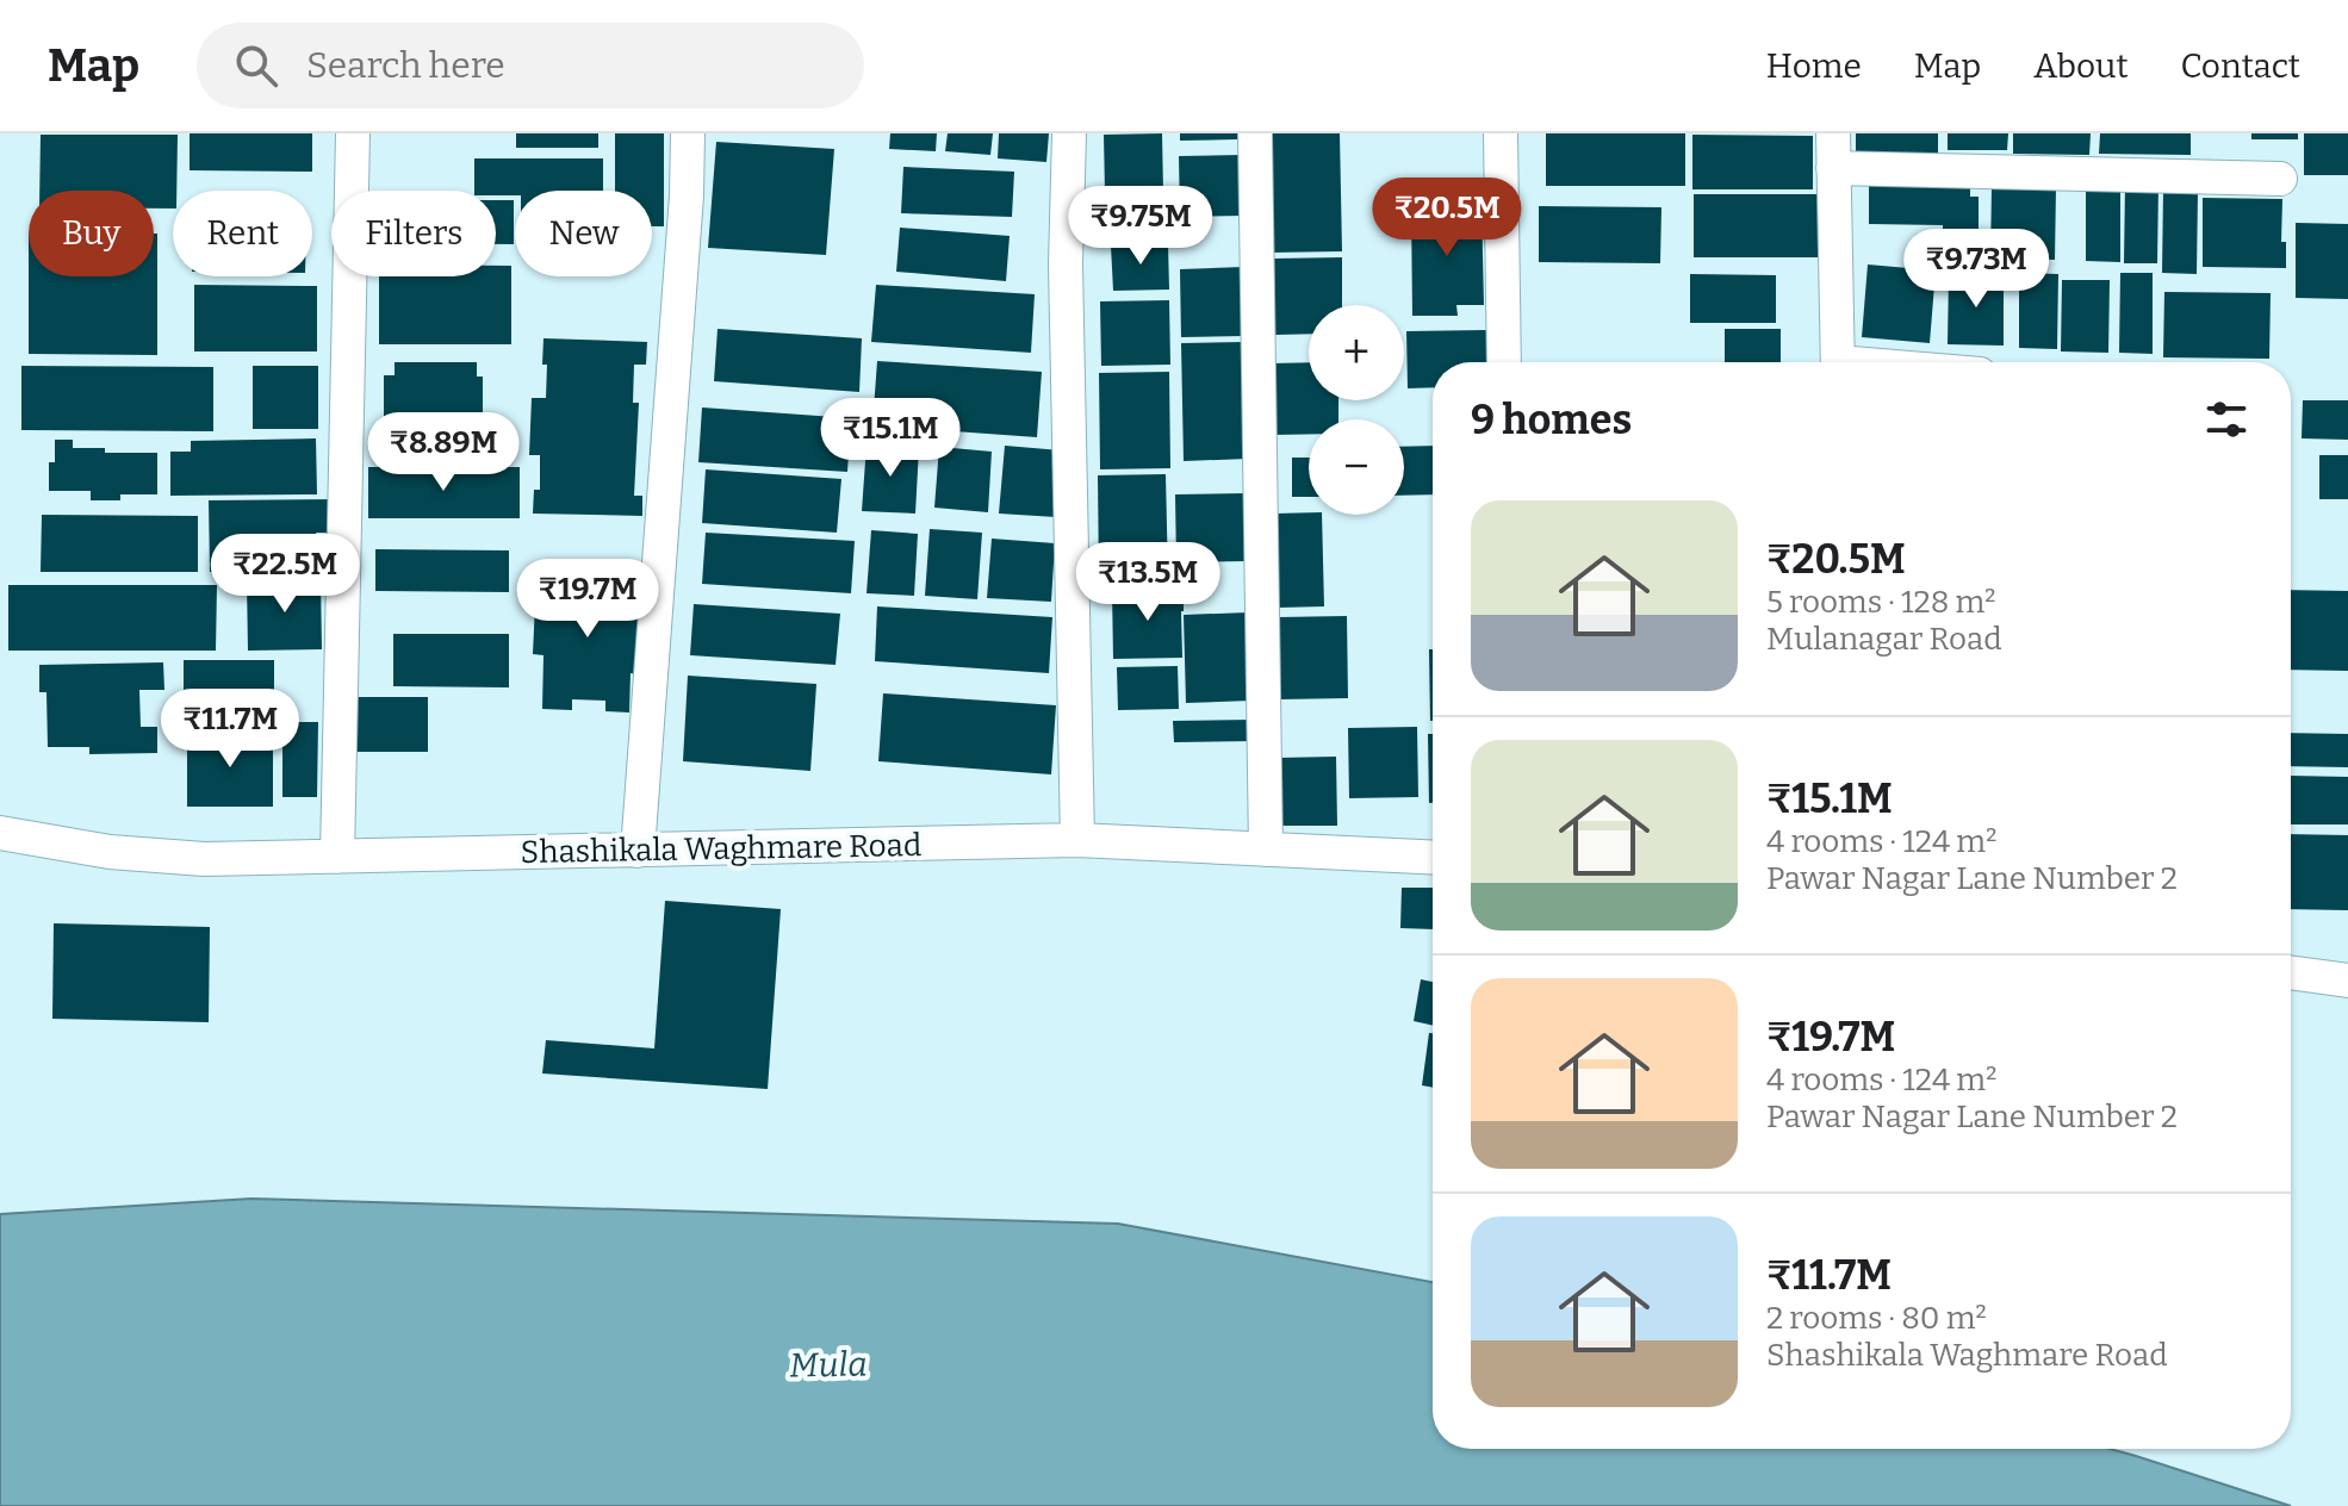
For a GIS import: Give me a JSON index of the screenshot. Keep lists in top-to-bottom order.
{
  "streets": {
    "street": ["Shashikala Waghmare Road"]
  },
  "water": ["Mula"],
  "page": {
    "header": "Map",
    "search": "Search here",
    "nav": [
      "Home",
      "Map",
      "About",
      "Contact"
    ],
    "price": [
      "₹20.5M",
      "₹9.75M",
      "₹9.73M",
      "₹15.1M",
      "₹8.89M",
      "₹22.5M",
      "₹13.5M",
      "₹19.7M",
      "₹11.7M"
    ],
    "chip": [
      "Buy",
      "Rent",
      "Filters",
      "New"
    ],
    "map_buttons": ["+", "−"],
    "heading": "9 homes",
    "list": [
      {
        "name": "₹20.5M",
        "note": "5 rooms · 128 m² · Mulanagar Road"
      },
      {
        "name": "₹15.1M",
        "note": "4 rooms · 124 m² · Pawar Nagar Lane Number 2"
      },
      {
        "name": "₹19.7M",
        "note": "4 rooms · 124 m² · Pawar Nagar Lane Number 2"
      },
      {
        "name": "₹11.7M",
        "note": "2 rooms · 80 m² · Shashikala Waghmare Road"
      }
    ]
  }
}
